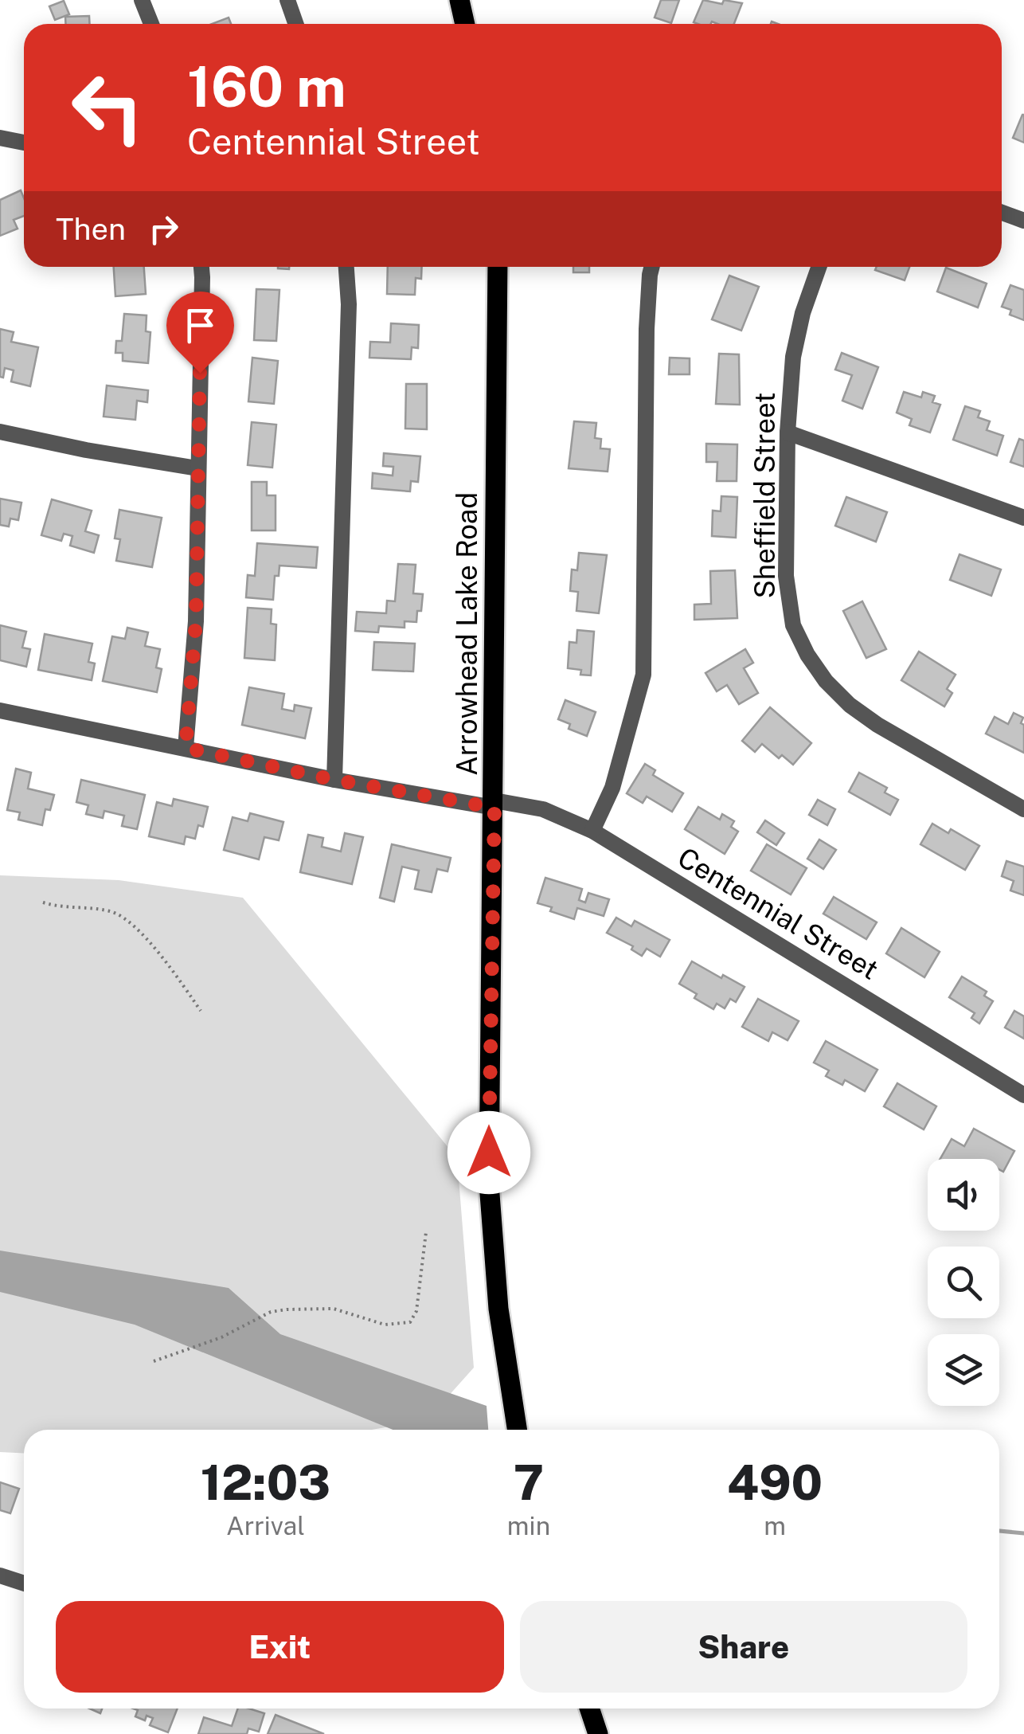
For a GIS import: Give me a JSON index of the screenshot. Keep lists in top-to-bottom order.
{
  "streets": {
    "main road": ["Arrowhead Lake Road"],
    "street": ["Sheffield Street", "Centennial Street"]
  },
  "crossings": [
    ["Arrowhead Lake Road", "Centennial Street"]
  ],
  "page": {
    "turn": ["160 m", "Centennial Street"],
    "then": "Then",
    "eta": [
      "12:03",
      "Arrival",
      "7",
      "min",
      "490",
      "m"
    ],
    "buttons": ["Exit", "Share"]
  }
}
